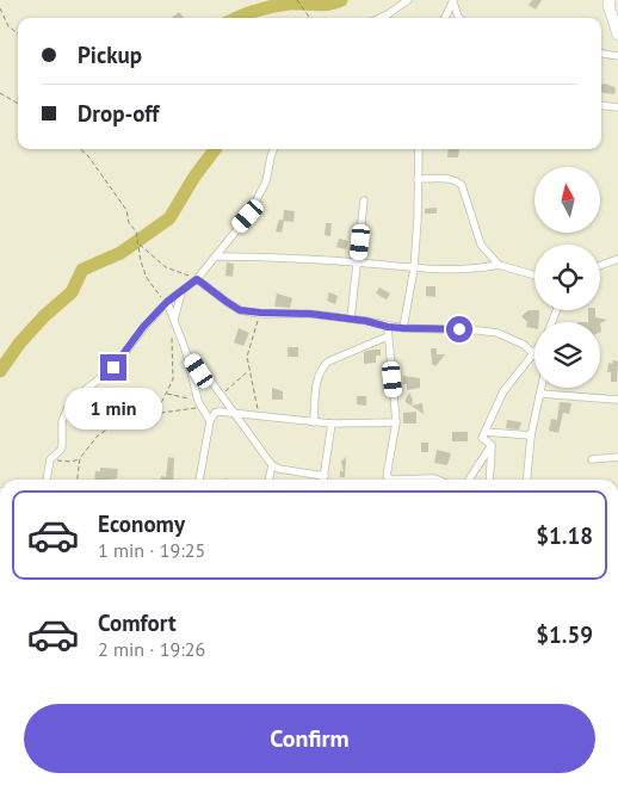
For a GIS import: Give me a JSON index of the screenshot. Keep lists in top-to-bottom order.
{
  "north": "top",
  "page": {
    "banner": ["Pickup", "Drop-off"],
    "bubble": "1 min",
    "list": [
      {
        "name": "Economy",
        "note": "1 min · 19:25",
        "value": "$1.18"
      },
      {
        "name": "Comfort",
        "note": "2 min · 19:26",
        "value": "$1.59"
      }
    ],
    "buttons": "Confirm"
  }
}
